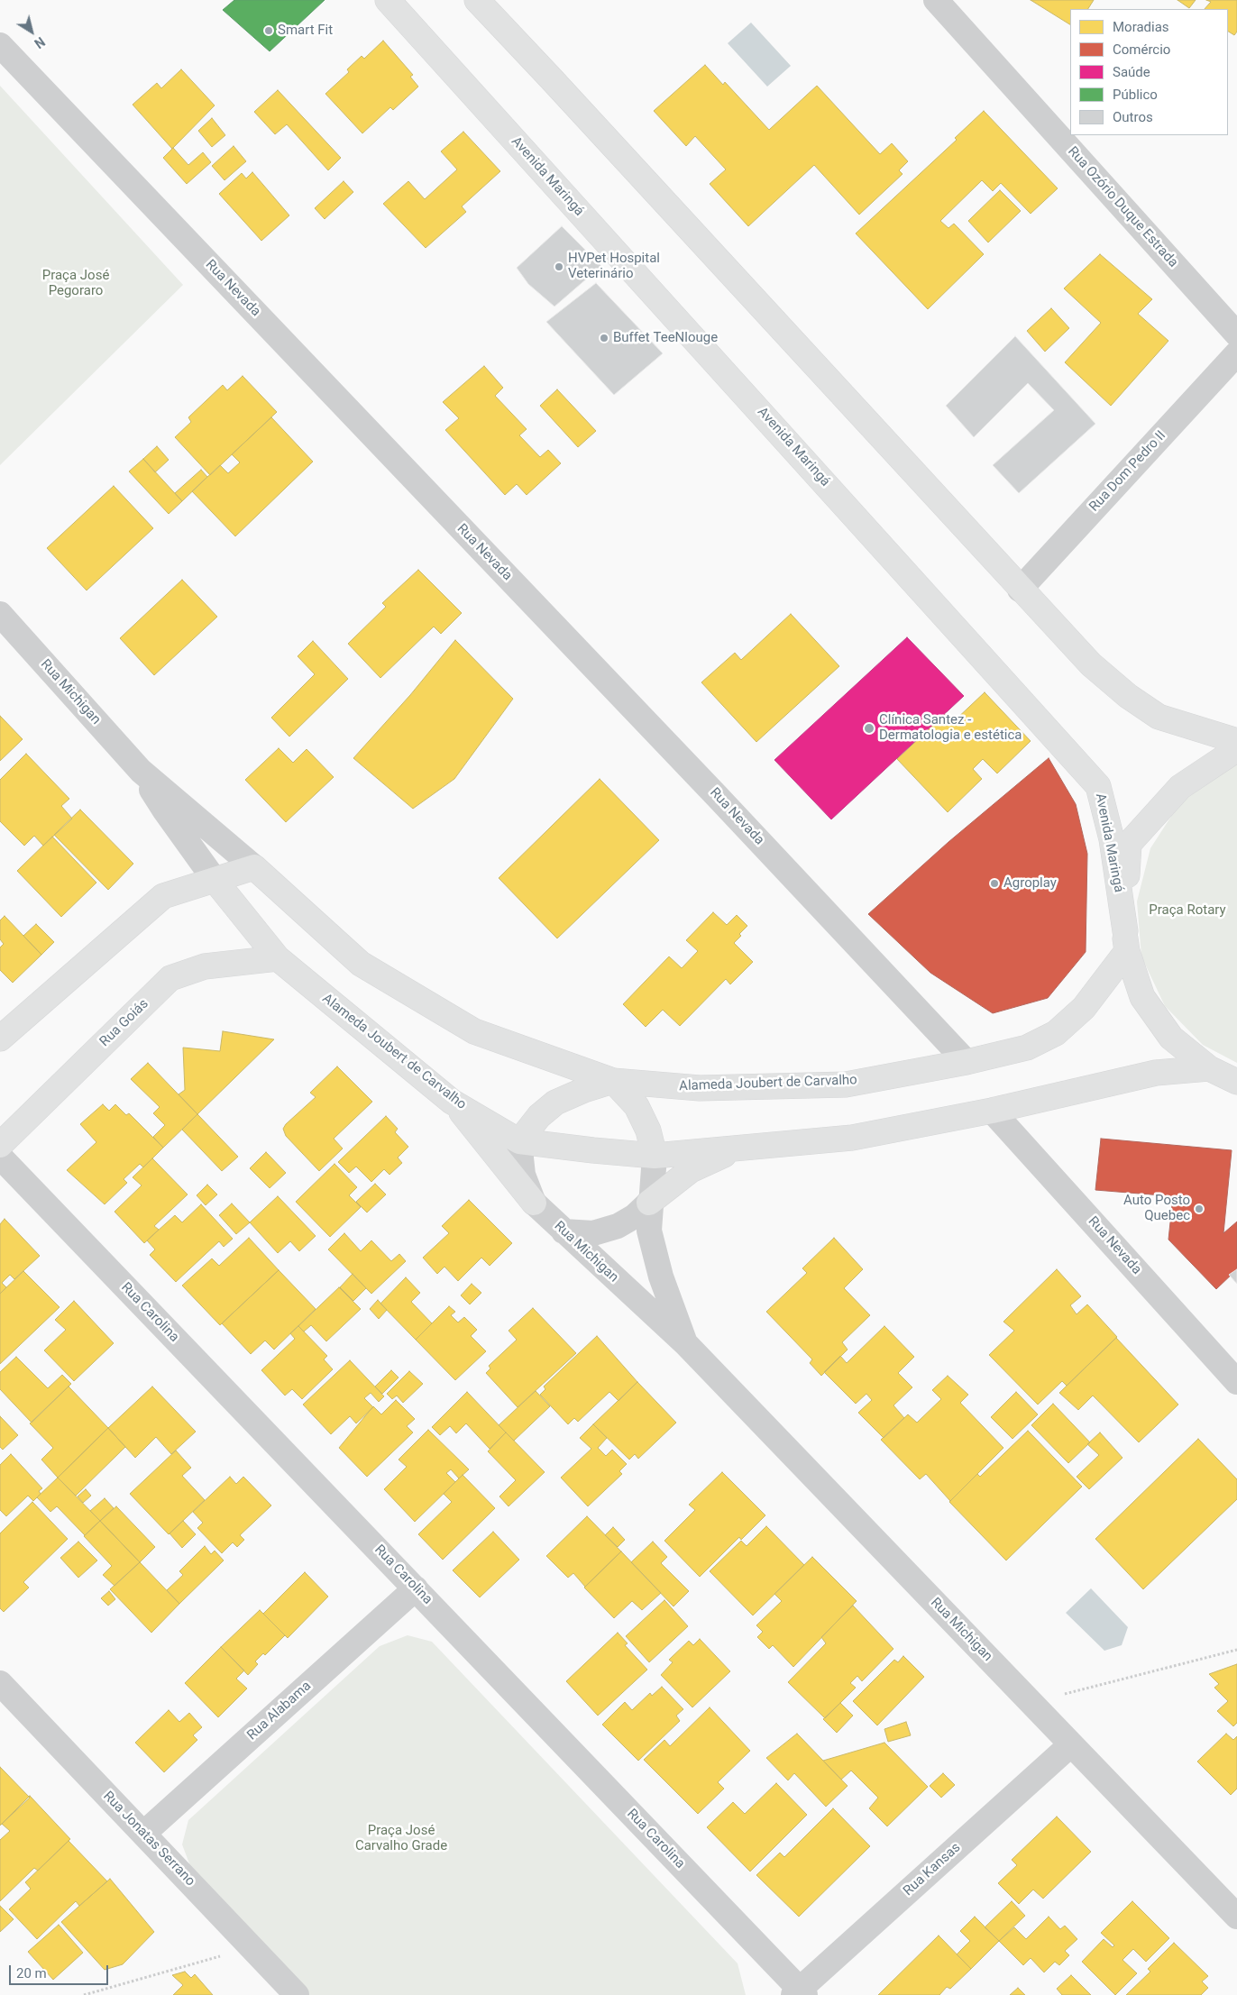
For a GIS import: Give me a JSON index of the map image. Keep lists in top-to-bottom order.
{
  "streets": {
    "main road": ["Avenida Maringá", "Rua Goiás", "Alameda Joubert de Carvalho"],
    "street": [
      "Rua Ozório Duque Estrada",
      "Rua Nevada",
      "Rua Dom Pedro II",
      "Rua Michigan",
      "Rua Carolina",
      "Rua Alabama",
      "Rua Jonatas Serrano",
      "Rua Kansas"
    ]
  },
  "crossings": [
    ["Avenida Maringá", "Alameda Joubert de Carvalho"],
    ["Rua Nevada", "Alameda Joubert de Carvalho"],
    ["Rua Michigan", "Alameda Joubert de Carvalho"],
    ["Rua Michigan", "Rua Kansas"],
    ["Rua Goiás", "Alameda Joubert de Carvalho"],
    ["Rua Carolina", "Rua Alabama"],
    ["Rua Carolina", "Rua Kansas"],
    ["Rua Alabama", "Rua Jonatas Serrano"]
  ],
  "parks": ["Praça José Pegoraro", "Praça Rotary", "Praça José Carvalho Grade"],
  "places": [
    "Smart Fit",
    "HVPet Hospital Veterinário",
    "Buffet TeeNlouge",
    "Clínica Santez - Dermatologia e estética",
    "Agroplay",
    "Auto Posto Quebec"
  ],
  "legend": [
    "Moradias",
    "Comércio",
    "Saúde",
    "Público",
    "Outros"
  ],
  "scale_bar": "20 m",
  "north": "bottom right"
}
